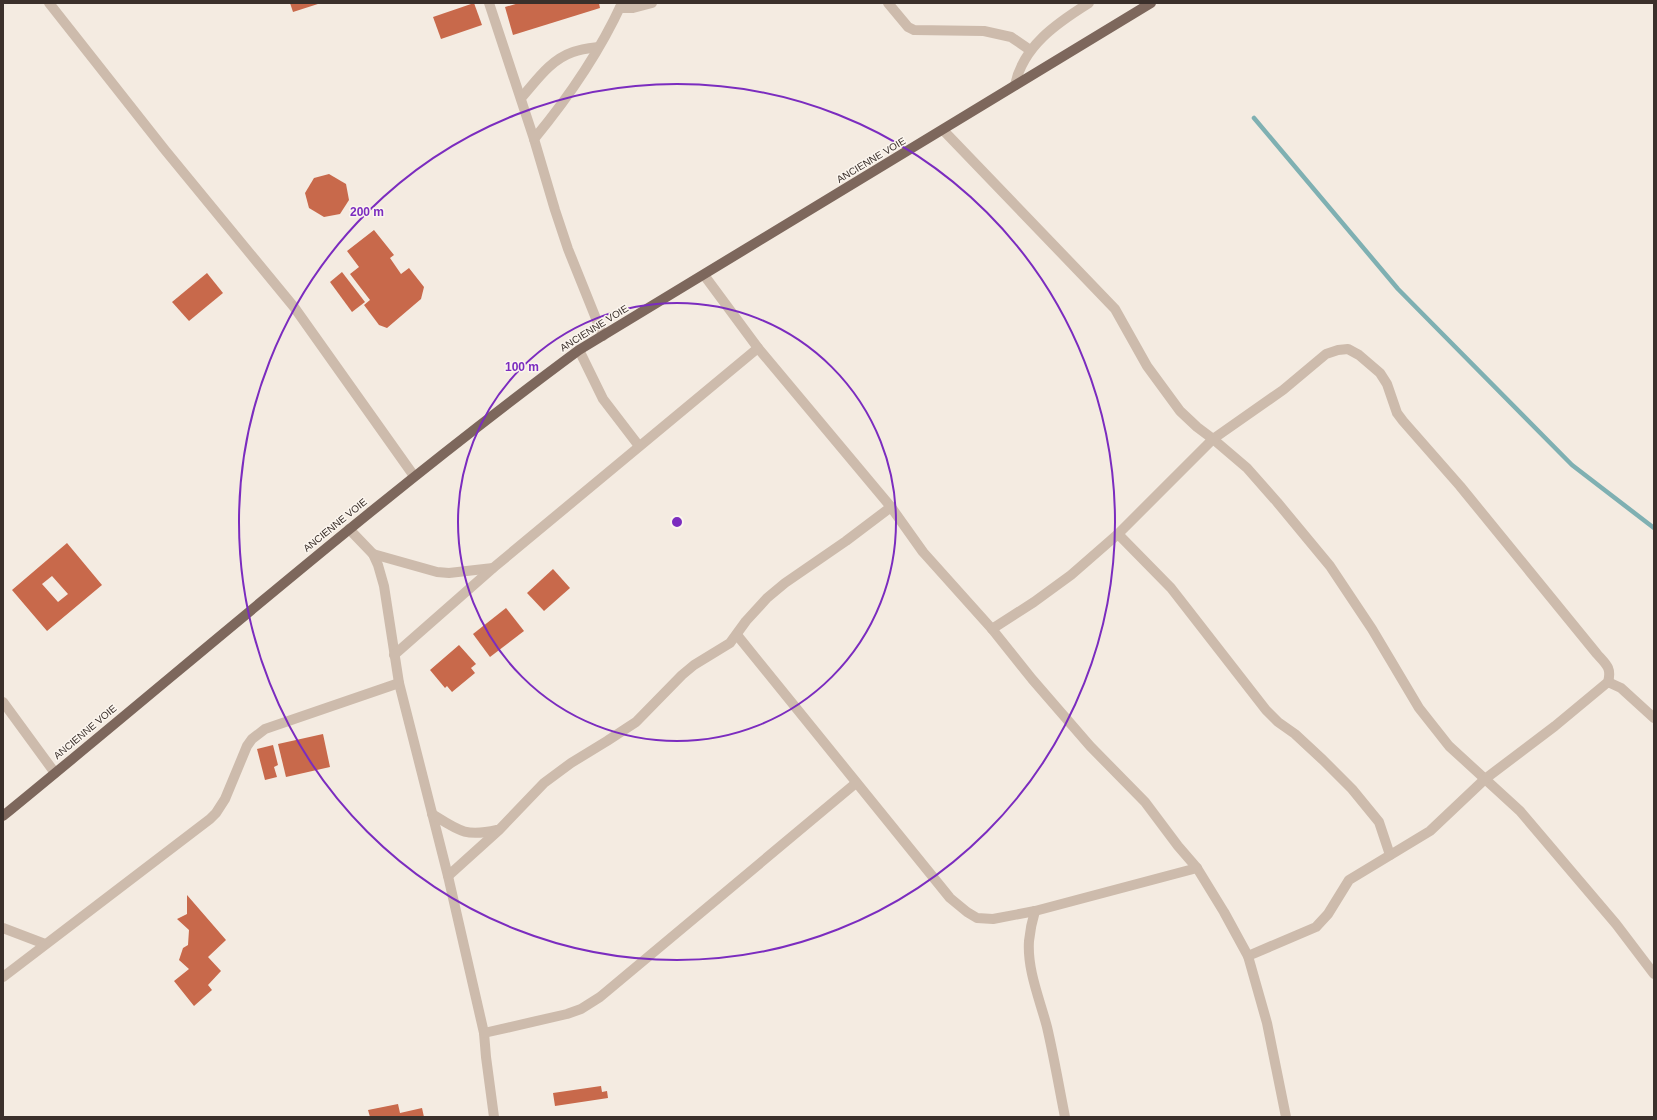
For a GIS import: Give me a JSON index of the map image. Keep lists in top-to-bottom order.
{
  "streets": {
    "main road": ["ANCIENNE VOIE"]
  },
  "rings": ["200 m", "100 m"]
}
